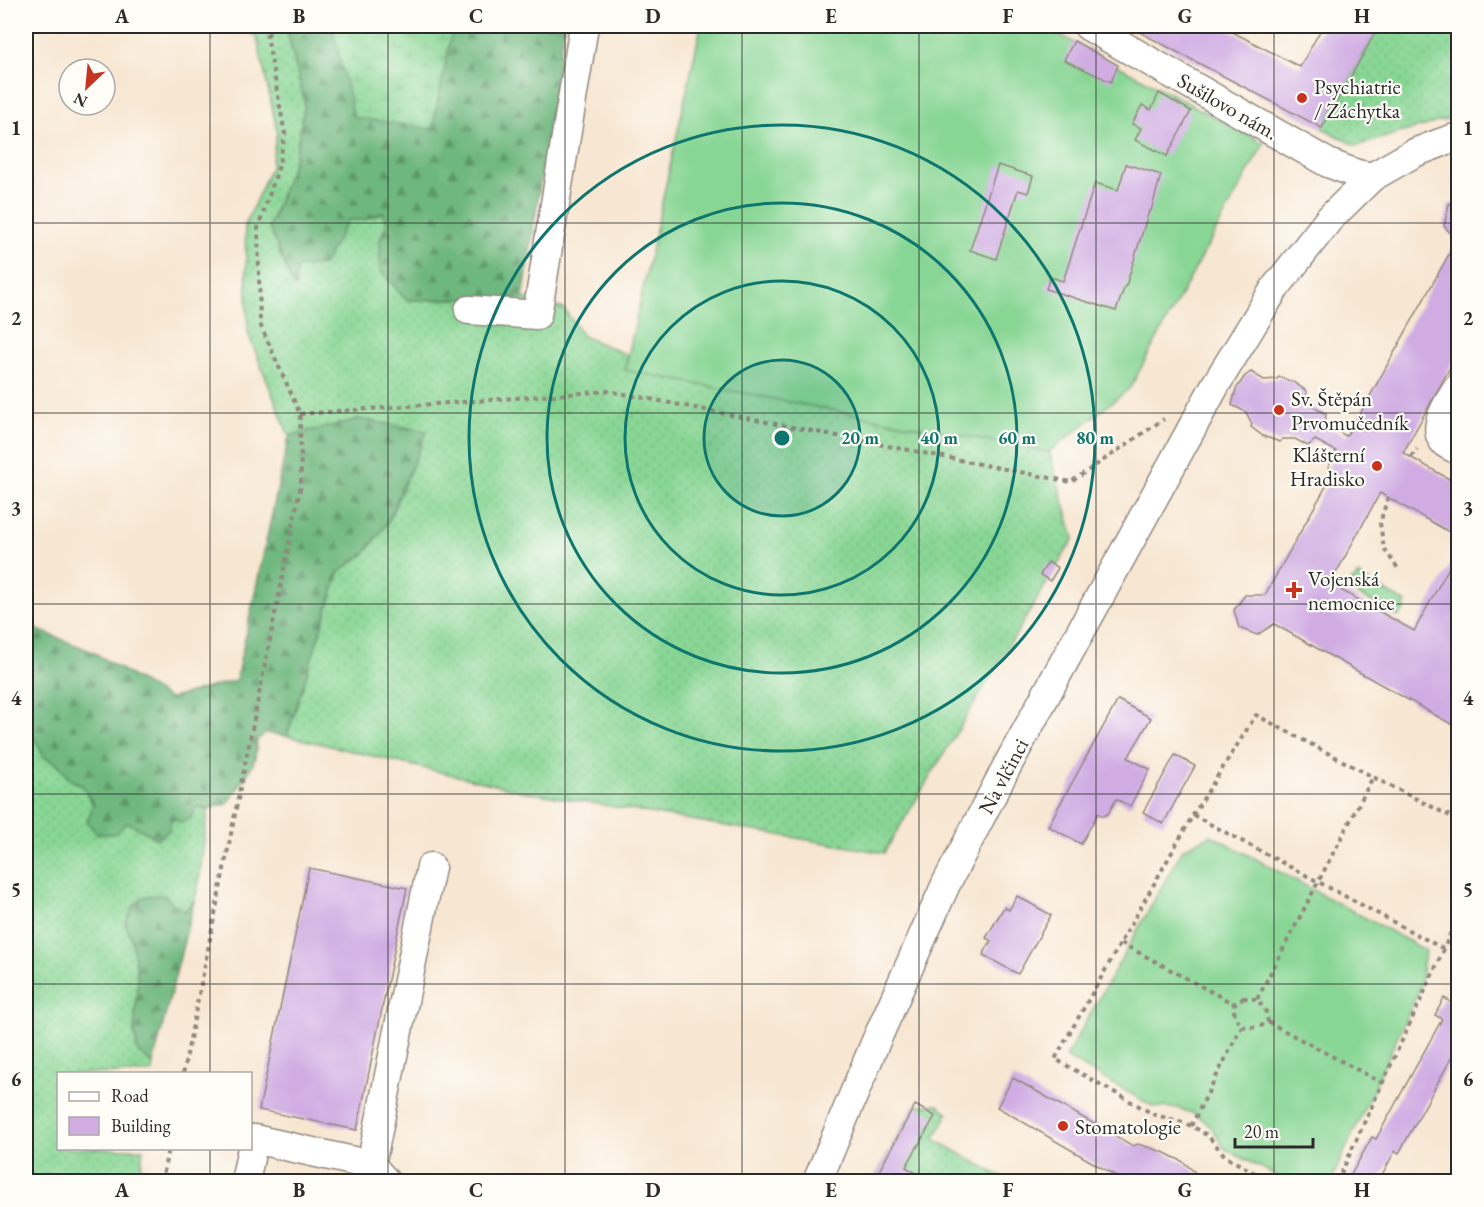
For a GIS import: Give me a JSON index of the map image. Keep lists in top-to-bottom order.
{
  "streets": {
    "street": ["Sušilovo nám.", "Na vlčinci"]
  },
  "crossings": [
    ["Sušilovo nám.", "Na vlčinci"]
  ],
  "places": {
    "other": [
      "Psychiatrie / Záchytka",
      "Sv. Štěpán Prvomučedník",
      "Klášterní Hradisko",
      "Stomatologie"
    ],
    "health": ["Vojenská nemocnice"]
  },
  "legend": ["Road", "Building"],
  "scale_bar": "20 m",
  "north": "bottom left",
  "grid": {
    "columns": [
      "A",
      "B",
      "C",
      "D",
      "E",
      "F",
      "G",
      "H"
    ],
    "rows": [
      "1",
      "2",
      "3",
      "4",
      "5",
      "6"
    ]
  },
  "rings": [
    "20 m",
    "40 m",
    "60 m",
    "80 m"
  ]
}
